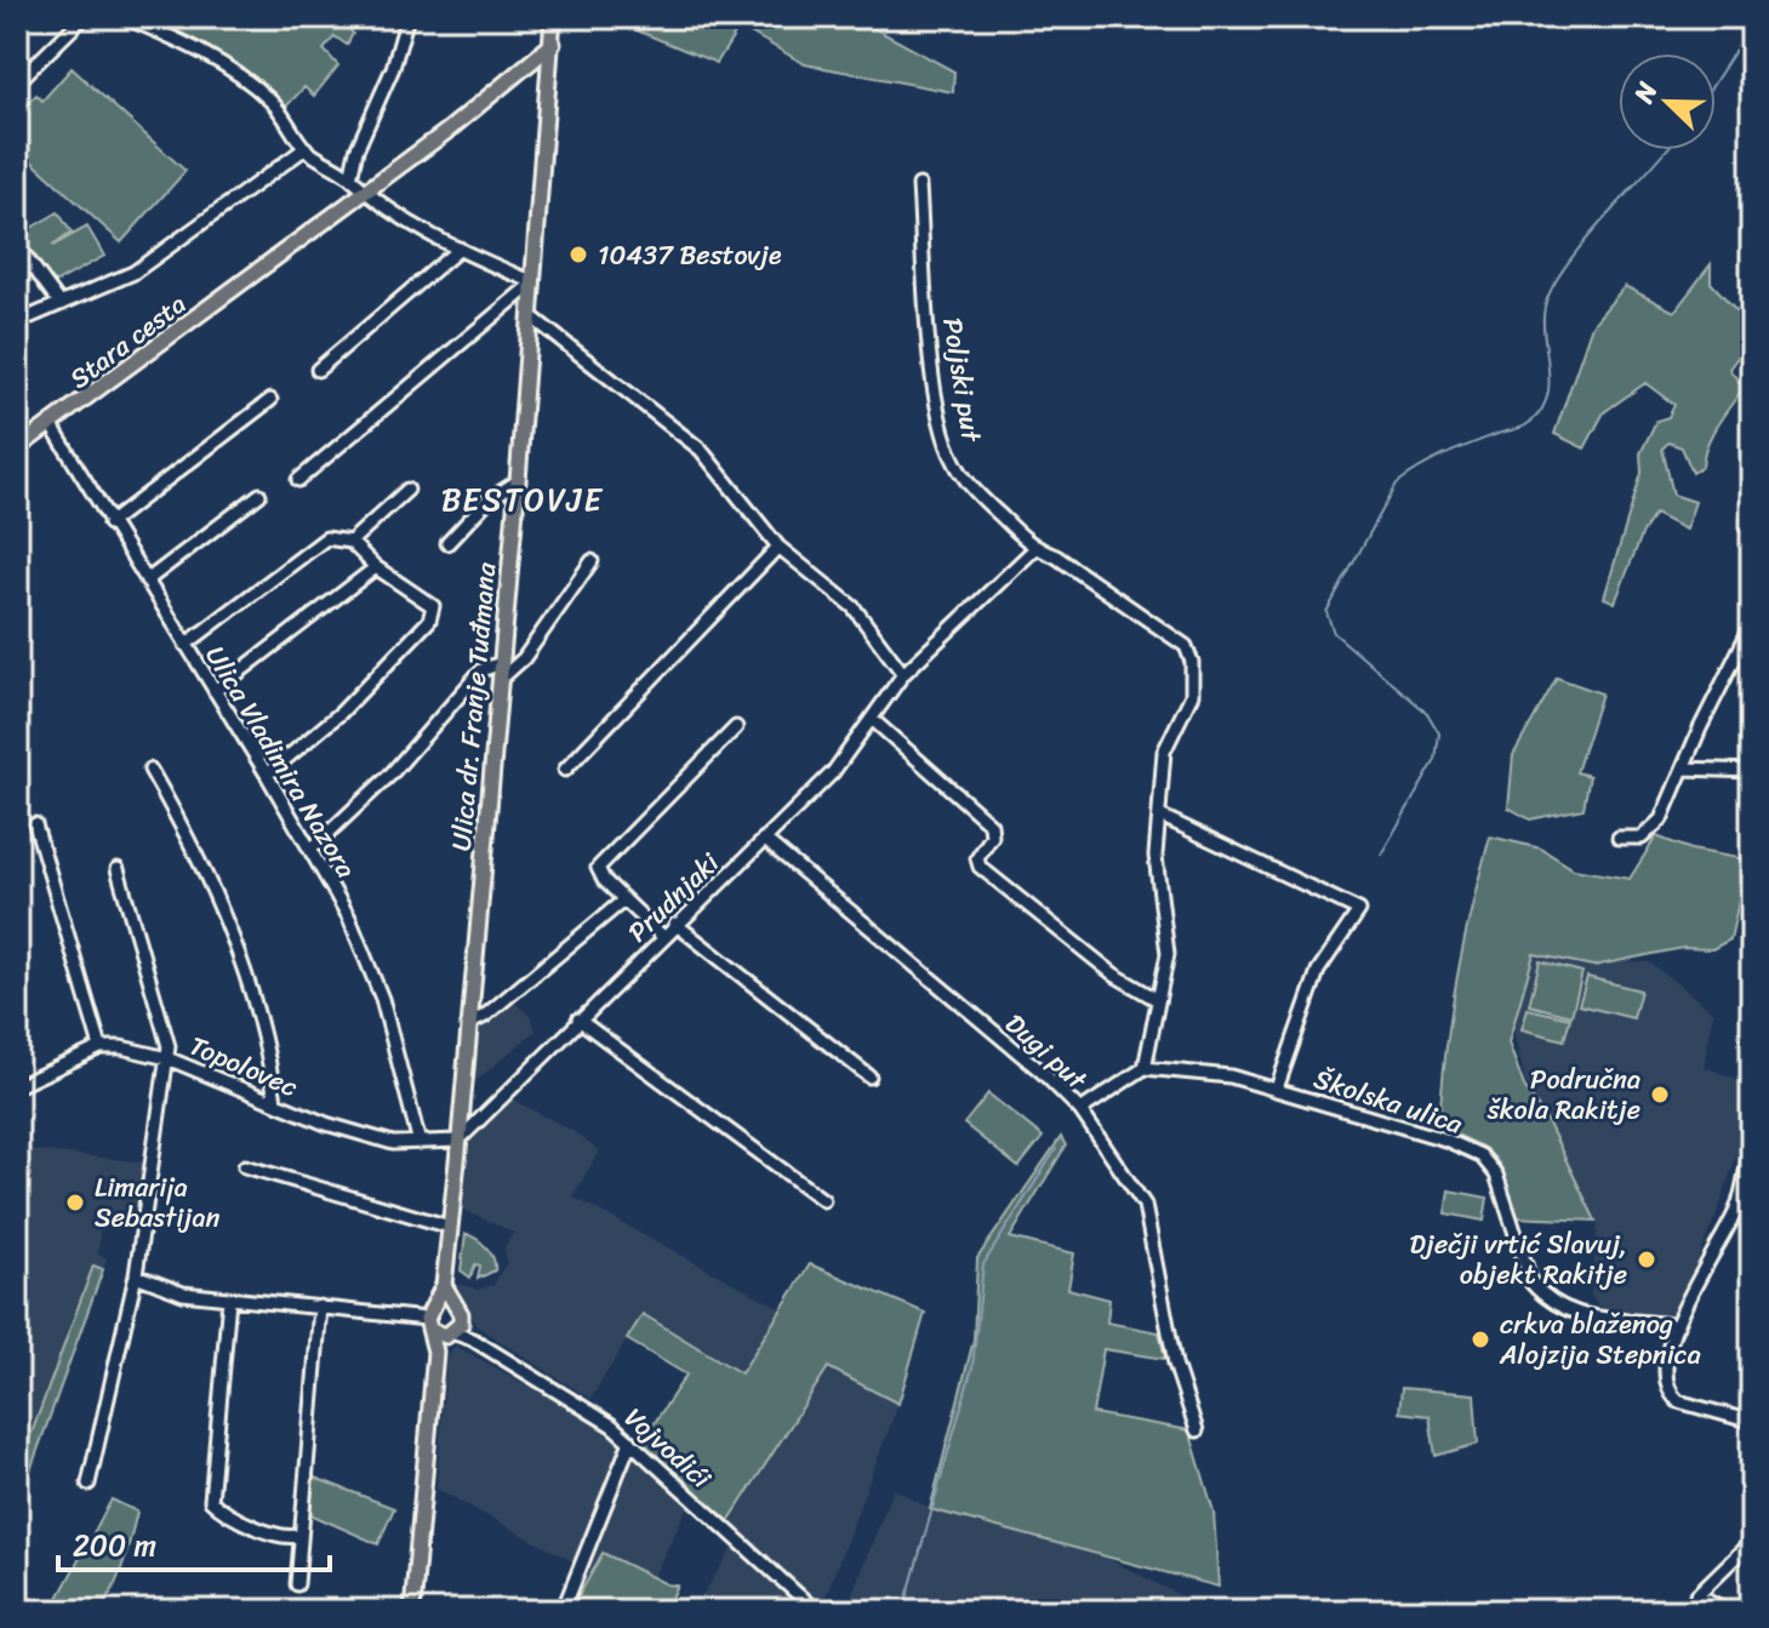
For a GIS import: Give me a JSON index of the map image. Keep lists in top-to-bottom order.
{
  "streets": {
    "main road": ["Stara cesta", "Ulica dr. Franje Tuđmana"],
    "street": [
      "Poljski put",
      "Ulica Vladimira Nazora",
      "Prudnjaki",
      "Dugi put",
      "Topolovec",
      "Školska ulica",
      "Vojvodići"
    ]
  },
  "crossings": [
    ["Stara cesta", "Ulica Vladimira Nazora"],
    ["Poljski put", "Prudnjaki"],
    ["Ulica dr. Franje Tuđmana", "Prudnjaki"],
    ["Ulica dr. Franje Tuđmana", "Topolovec"],
    ["Ulica Vladimira Nazora", "Topolovec"],
    ["Prudnjaki", "Dugi put"],
    ["Prudnjaki", "Topolovec"]
  ],
  "districts": ["BESTOVJE"],
  "places": [
    "10437 Bestovje",
    "Područna škola Rakitje",
    "Limarija Sebastijan",
    "Dječji vrtić Slavuj, objekt Rakitje",
    "crkva blaženog Alojzija Stepnica"
  ],
  "scale_bar": "200 m",
  "north": "top left"
}
